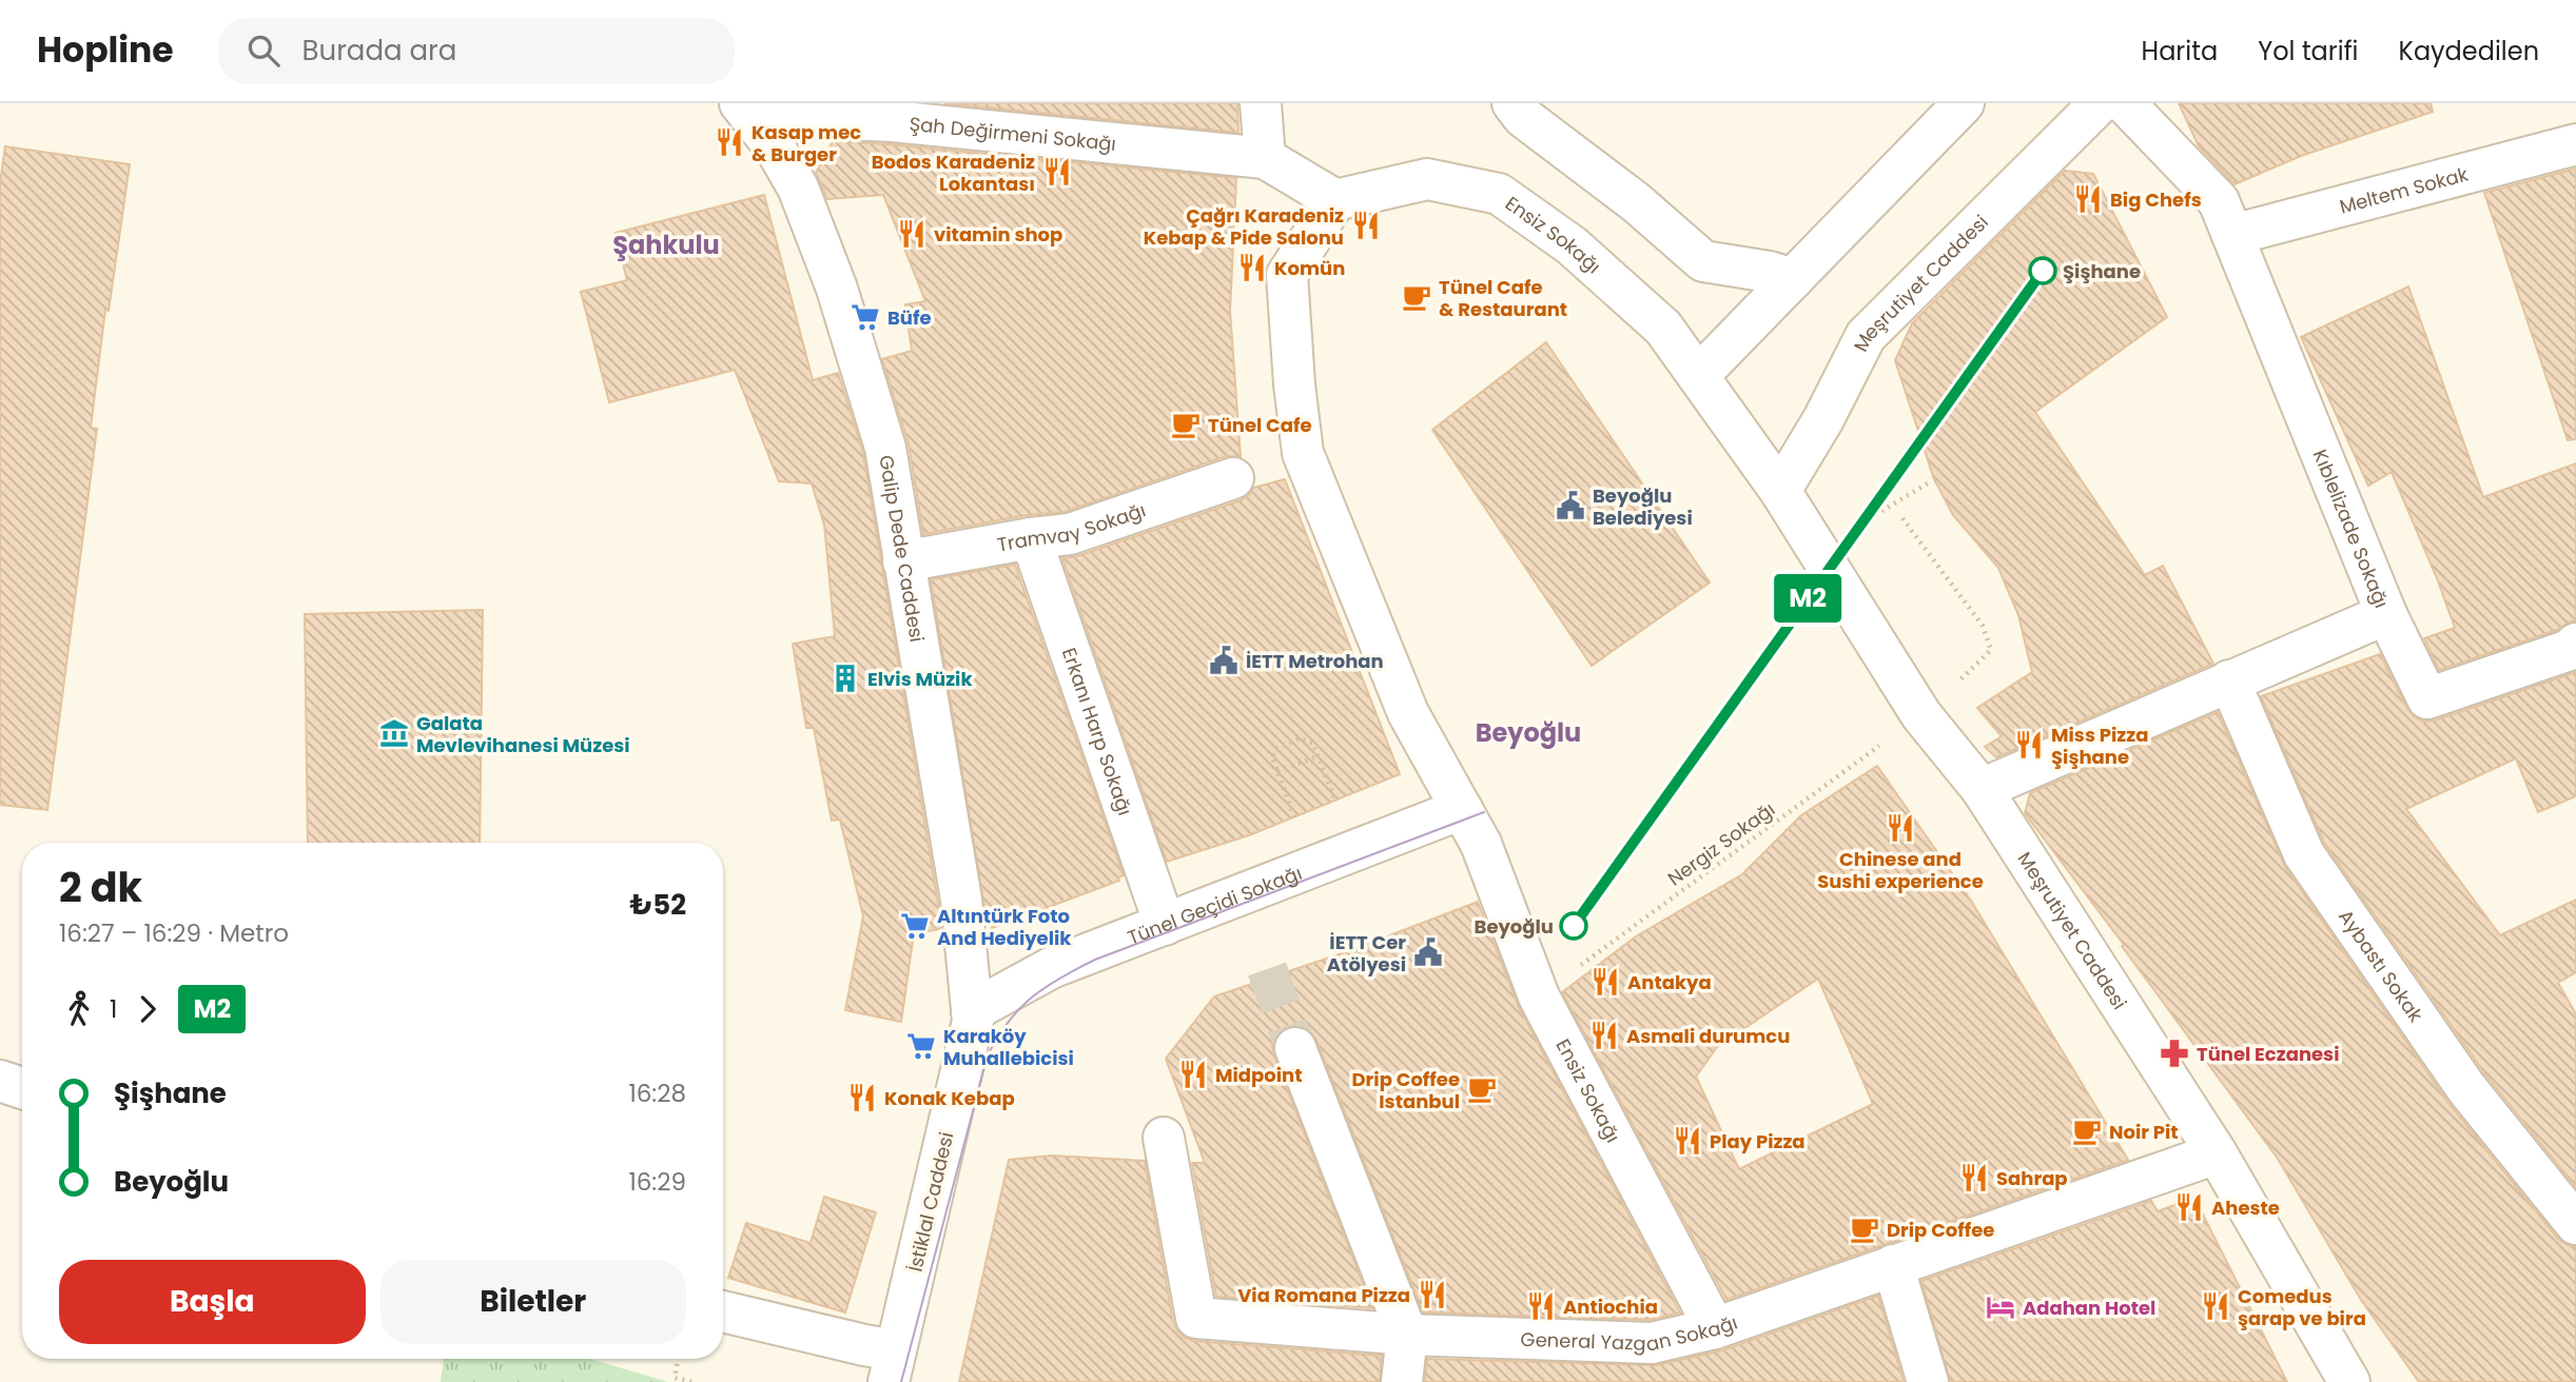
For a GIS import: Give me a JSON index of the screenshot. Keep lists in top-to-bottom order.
{
  "streets": {
    "street": [
      "Şah Değirmeni Sokağı",
      "Meltem Sokak",
      "Ensiz Sokağı",
      "Meşrutiyet Caddesi",
      "Tramvay Sokağı",
      "Kıblelizade Sokağı",
      "Galip Dede Caddesi",
      "Erkanı Harp Sokağı",
      "Tünel Geçidi Sokağı",
      "Aybastı Sokak",
      "İstiklal Caddesi",
      "General Yazgan Sokağı"
    ],
    "path": ["Nergiz Sokağı"]
  },
  "crossings": [
    ["Meltem Sokak", "Kıblelizade Sokağı"],
    ["Ensiz Sokağı", "Meşrutiyet Caddesi"],
    ["Ensiz Sokağı", "Nergiz Sokağı"],
    ["Ensiz Sokağı", "Tünel Geçidi Sokağı"],
    ["Ensiz Sokağı", "General Yazgan Sokağı"],
    ["Meşrutiyet Caddesi", "Kıblelizade Sokağı"],
    ["Meşrutiyet Caddesi", "Nergiz Sokağı"],
    ["Meşrutiyet Caddesi", "General Yazgan Sokağı"],
    ["Tramvay Sokağı", "Galip Dede Caddesi"],
    ["Tramvay Sokağı", "Erkanı Harp Sokağı"],
    ["Kıblelizade Sokağı", "Aybastı Sokak"],
    ["Galip Dede Caddesi", "Tünel Geçidi Sokağı"],
    ["Galip Dede Caddesi", "İstiklal Caddesi"],
    ["Erkanı Harp Sokağı", "Tünel Geçidi Sokağı"],
    ["Tünel Geçidi Sokağı", "İstiklal Caddesi"]
  ],
  "districts": ["Şahkulu", "Beyoğlu"],
  "places": {
    "restaurant": [
      "Kasap mec & Burger",
      "Bodos Karadeniz Lokantası",
      "Big Chefs",
      "Çağrı Karadeniz Kebap & Pide Salonu",
      "vitamin shop",
      "Komün",
      "Miss Pizza Şişhane",
      "Chinese and Sushi experience",
      "Antakya",
      "Asmali durumcu",
      "Midpoint",
      "Konak Kebap",
      "Play Pizza",
      "Sahrap",
      "Aheste",
      "Via Romana Pizza",
      "Antiochia",
      "Comedus şarap ve bira"
    ],
    "other": ["Şişhane", "Beyoğlu"],
    "cafe": [
      "Tünel Cafe & Restaurant",
      "Tünel Cafe",
      "Drip Coffee Istanbul",
      "Noir Pit",
      "Drip Coffee"
    ],
    "supermarket": ["Büfe", "Altıntürk Foto And Hediyelik", "Karaköy Muhallebicisi"],
    "public building": ["Beyoğlu Belediyesi", "İETT Metrohan", "İETT Cer Atölyesi"],
    "building": ["Elvis Müzik"],
    "museum": ["Galata Mevlevihanesi Müzesi"],
    "pharmacy": ["Tünel Eczanesi"],
    "hotel": ["Adahan Hotel"]
  },
  "lines": ["metro line M2"],
  "page": {
    "header": "Hopline",
    "search": "Burada ara",
    "nav": ["Harita", "Yol tarifi", "Kaydedilen"],
    "on_map": "M2",
    "heading": ["2 dk", "16:27 – 16:29 · Metro", "₺52"],
    "legs": ["1", "M2"],
    "list": [
      {
        "name": "Şişhane",
        "value": "16:28"
      },
      {
        "name": "Beyoğlu",
        "value": "16:29"
      }
    ],
    "buttons": ["Başla", "Biletler"]
  }
}
